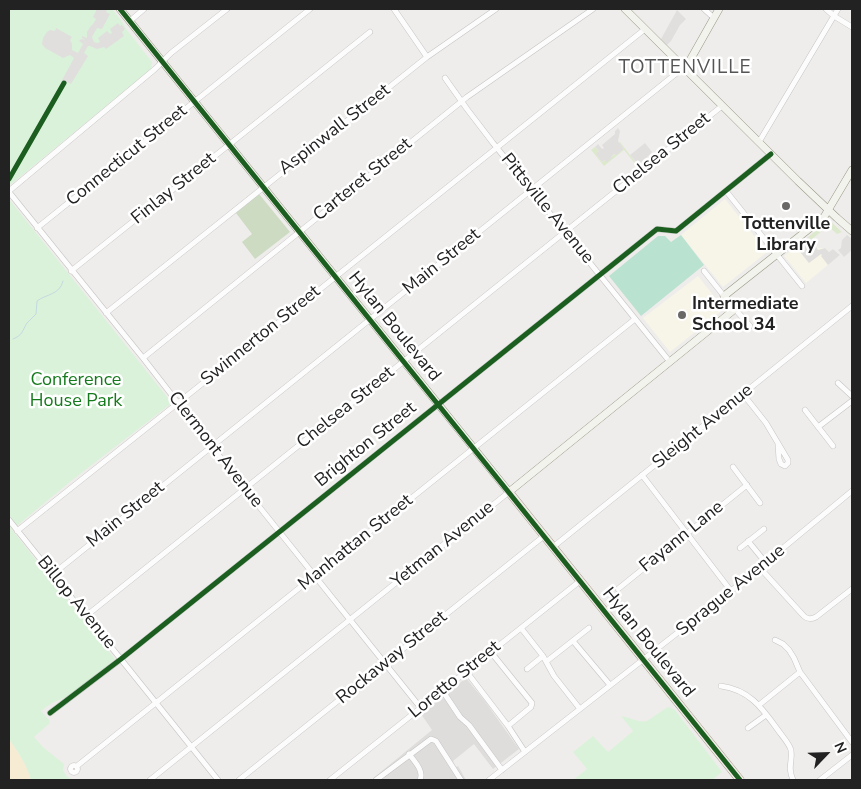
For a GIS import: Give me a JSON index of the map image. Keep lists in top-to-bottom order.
{
  "streets": {
    "main road": ["Hylan Boulevard"],
    "street": [
      "Aspinwall Street",
      "Chelsea Street",
      "Connecticut Street",
      "Carteret Street",
      "Finlay Street",
      "Pittsville Avenue",
      "Main Street",
      "Swinnerton Street",
      "Sleight Avenue",
      "Brighton Street",
      "Clermont Avenue",
      "Fayann Lane",
      "Manhattan Street",
      "Yetman Avenue",
      "Sprague Avenue",
      "Billop Avenue",
      "Rockaway Street",
      "Loretto Street"
    ]
  },
  "crossings": [
    ["Aspinwall Street", "Hylan Boulevard"],
    ["Aspinwall Street", "Clermont Avenue"],
    ["Chelsea Street", "Pittsville Avenue"],
    ["Chelsea Street", "Hylan Boulevard"],
    ["Chelsea Street", "Clermont Avenue"],
    ["Chelsea Street", "Billop Avenue"],
    ["Connecticut Street", "Hylan Boulevard"],
    ["Connecticut Street", "Clermont Avenue"],
    ["Carteret Street", "Pittsville Avenue"],
    ["Carteret Street", "Hylan Boulevard"],
    ["Carteret Street", "Clermont Avenue"],
    ["Finlay Street", "Hylan Boulevard"],
    ["Finlay Street", "Clermont Avenue"],
    ["Pittsville Avenue", "Main Street"],
    ["Pittsville Avenue", "Swinnerton Street"],
    ["Pittsville Avenue", "Brighton Street"],
    ["Pittsville Avenue", "Manhattan Street"],
    ["Pittsville Avenue", "Yetman Avenue"],
    ["Main Street", "Hylan Boulevard"],
    ["Main Street", "Clermont Avenue"],
    ["Main Street", "Billop Avenue"],
    ["Hylan Boulevard", "Swinnerton Street"],
    ["Hylan Boulevard", "Sleight Avenue"],
    ["Hylan Boulevard", "Brighton Street"],
    ["Hylan Boulevard", "Manhattan Street"],
    ["Hylan Boulevard", "Yetman Avenue"],
    ["Hylan Boulevard", "Sprague Avenue"],
    ["Hylan Boulevard", "Rockaway Street"],
    ["Hylan Boulevard", "Loretto Street"],
    ["Swinnerton Street", "Clermont Avenue"],
    ["Swinnerton Street", "Billop Avenue"],
    ["Brighton Street", "Clermont Avenue"],
    ["Brighton Street", "Billop Avenue"],
    ["Clermont Avenue", "Manhattan Street"],
    ["Clermont Avenue", "Yetman Avenue"],
    ["Clermont Avenue", "Rockaway Street"],
    ["Clermont Avenue", "Loretto Street"],
    ["Manhattan Street", "Billop Avenue"],
    ["Yetman Avenue", "Billop Avenue"]
  ],
  "districts": ["TOTTENVILLE"],
  "parks": ["Conference House Park"],
  "places": ["Tottenville Library", "Intermediate School 34"],
  "north": "top right"
}
